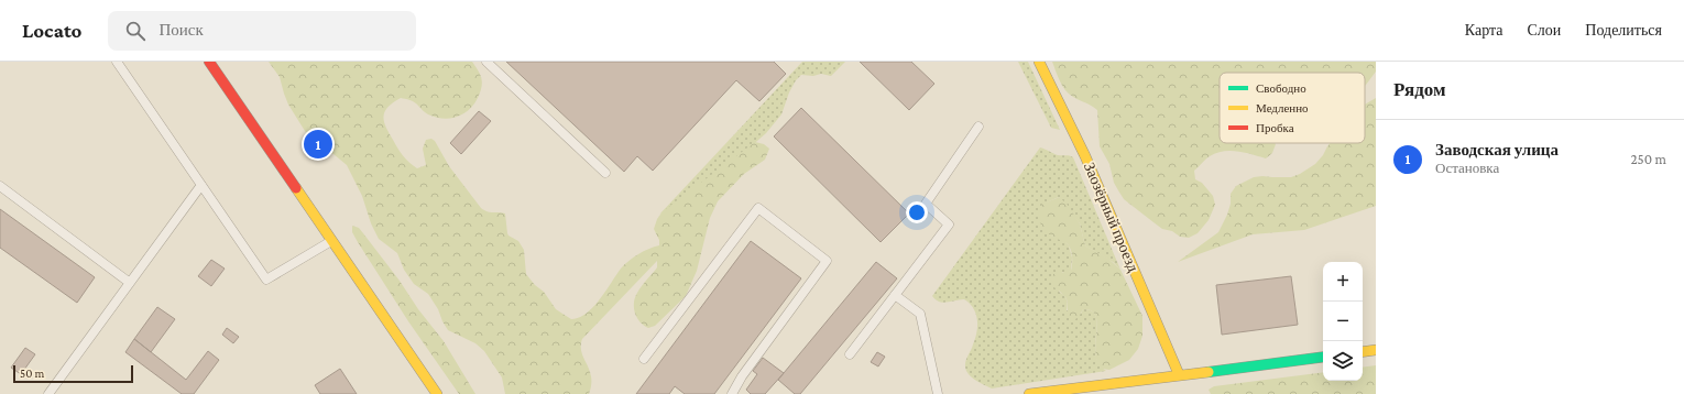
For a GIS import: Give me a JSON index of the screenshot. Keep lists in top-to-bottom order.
{
  "streets": {
    "street": ["Заозёрный проезд"]
  },
  "legend": ["Свободно", "Медленно", "Пробка"],
  "scale_bar": "50 m",
  "page": {
    "header": "Locato",
    "search": "Поиск",
    "nav": ["Карта", "Слои", "Поделиться"],
    "heading": "Рядом",
    "list": [
      {
        "mark": "1",
        "name": "Заводская улица",
        "note": "Остановка",
        "value": "250 m"
      }
    ],
    "pins": "1",
    "map_buttons": ["+", "−"],
    "scale": "50 m"
  }
}
